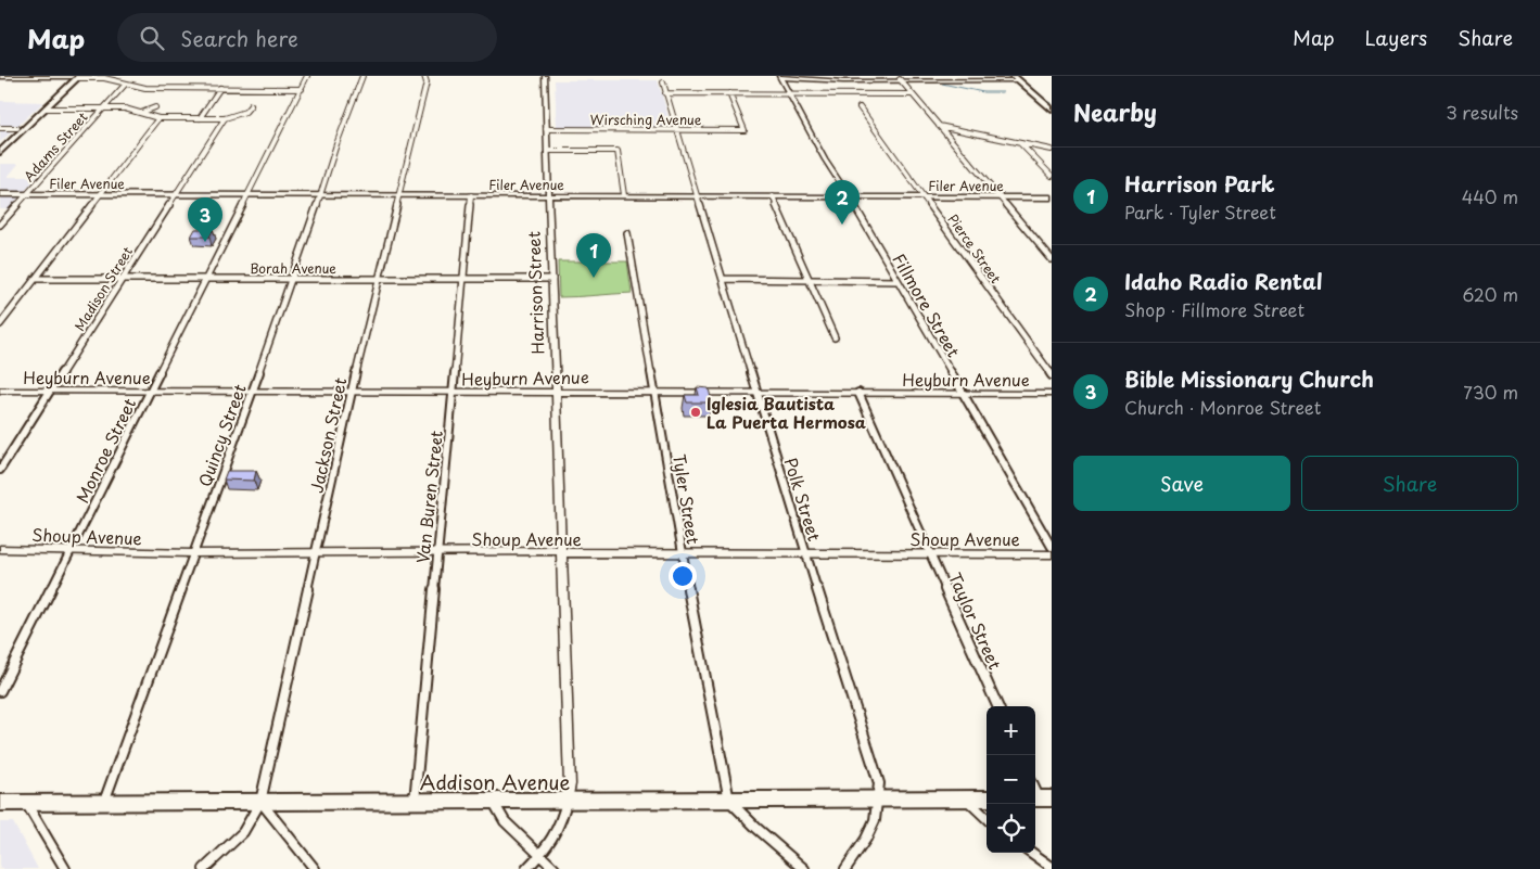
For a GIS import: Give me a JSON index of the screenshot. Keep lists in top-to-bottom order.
{
  "streets": {
    "main road": ["Addison Avenue"],
    "street": [
      "Wirsching Avenue",
      "Adams Street",
      "Filer Avenue",
      "Pierce Street",
      "Borah Avenue",
      "Madison Street",
      "Harrison Street",
      "Fillmore Street",
      "Heyburn Avenue",
      "Quincy Street",
      "Jackson Street",
      "Monroe Street",
      "Van Buren Street",
      "Tyler Street",
      "Polk Street",
      "Shoup Avenue",
      "Taylor Street"
    ]
  },
  "crossings": [
    ["Wirsching Avenue", "Harrison Street"],
    ["Wirsching Avenue", "Polk Street"],
    ["Adams Street", "Filer Avenue"],
    ["Filer Avenue", "Pierce Street"],
    ["Filer Avenue", "Madison Street"],
    ["Filer Avenue", "Harrison Street"],
    ["Filer Avenue", "Fillmore Street"],
    ["Filer Avenue", "Quincy Street"],
    ["Filer Avenue", "Jackson Street"],
    ["Filer Avenue", "Monroe Street"],
    ["Filer Avenue", "Van Buren Street"],
    ["Filer Avenue", "Polk Street"],
    ["Borah Avenue", "Madison Street"],
    ["Borah Avenue", "Harrison Street"],
    ["Borah Avenue", "Quincy Street"],
    ["Borah Avenue", "Jackson Street"],
    ["Borah Avenue", "Monroe Street"],
    ["Borah Avenue", "Van Buren Street"],
    ["Madison Street", "Heyburn Avenue"],
    ["Harrison Street", "Heyburn Avenue"],
    ["Harrison Street", "Shoup Avenue"],
    ["Harrison Street", "Addison Avenue"],
    ["Fillmore Street", "Heyburn Avenue"],
    ["Heyburn Avenue", "Quincy Street"],
    ["Heyburn Avenue", "Jackson Street"],
    ["Heyburn Avenue", "Monroe Street"],
    ["Heyburn Avenue", "Van Buren Street"],
    ["Heyburn Avenue", "Tyler Street"],
    ["Heyburn Avenue", "Polk Street"],
    ["Heyburn Avenue", "Taylor Street"],
    ["Quincy Street", "Shoup Avenue"],
    ["Quincy Street", "Addison Avenue"],
    ["Jackson Street", "Shoup Avenue"],
    ["Jackson Street", "Addison Avenue"],
    ["Monroe Street", "Shoup Avenue"],
    ["Van Buren Street", "Shoup Avenue"],
    ["Van Buren Street", "Addison Avenue"],
    ["Tyler Street", "Shoup Avenue"],
    ["Tyler Street", "Addison Avenue"],
    ["Polk Street", "Shoup Avenue"],
    ["Polk Street", "Addison Avenue"],
    ["Shoup Avenue", "Taylor Street"]
  ],
  "places": ["Iglesia Bautista La Puerta Hermosa"],
  "page": {
    "header": "Map",
    "search": "Search here",
    "nav": ["Map", "Layers", "Share"],
    "heading": ["Nearby", "3 results"],
    "list": [
      {
        "mark": "1",
        "name": "Harrison Park",
        "note": "Park · Tyler Street",
        "value": "440 m"
      },
      {
        "mark": "2",
        "name": "Idaho Radio Rental",
        "note": "Shop · Fillmore Street",
        "value": "620 m"
      },
      {
        "mark": "3",
        "name": "Bible Missionary Church",
        "note": "Church · Monroe Street",
        "value": "730 m"
      }
    ],
    "pins": ["2", "3", "1"],
    "buttons": ["Save", "Share"],
    "map_buttons": ["+", "−"]
  }
}
